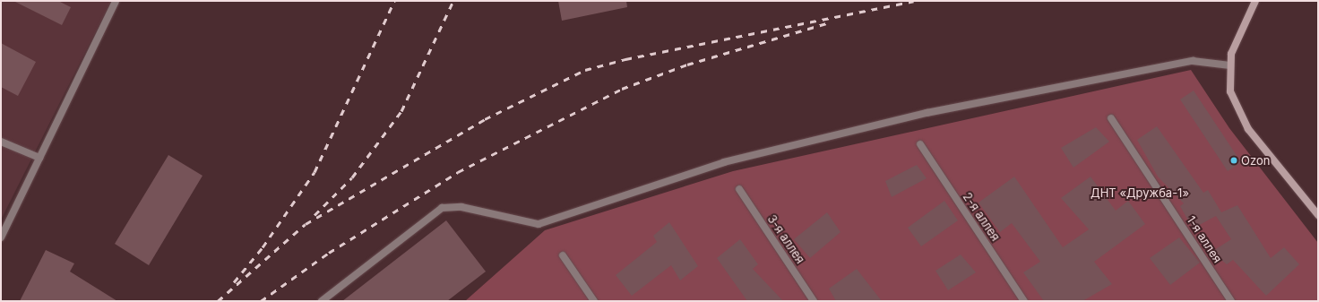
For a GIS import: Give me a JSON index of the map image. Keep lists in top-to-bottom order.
{
  "streets": {
    "street": ["2-я аллея", "3-я аллея", "1-я аллея"]
  },
  "parks": ["ДНТ «Дружба-1»"],
  "places": ["Ozon"]
}
